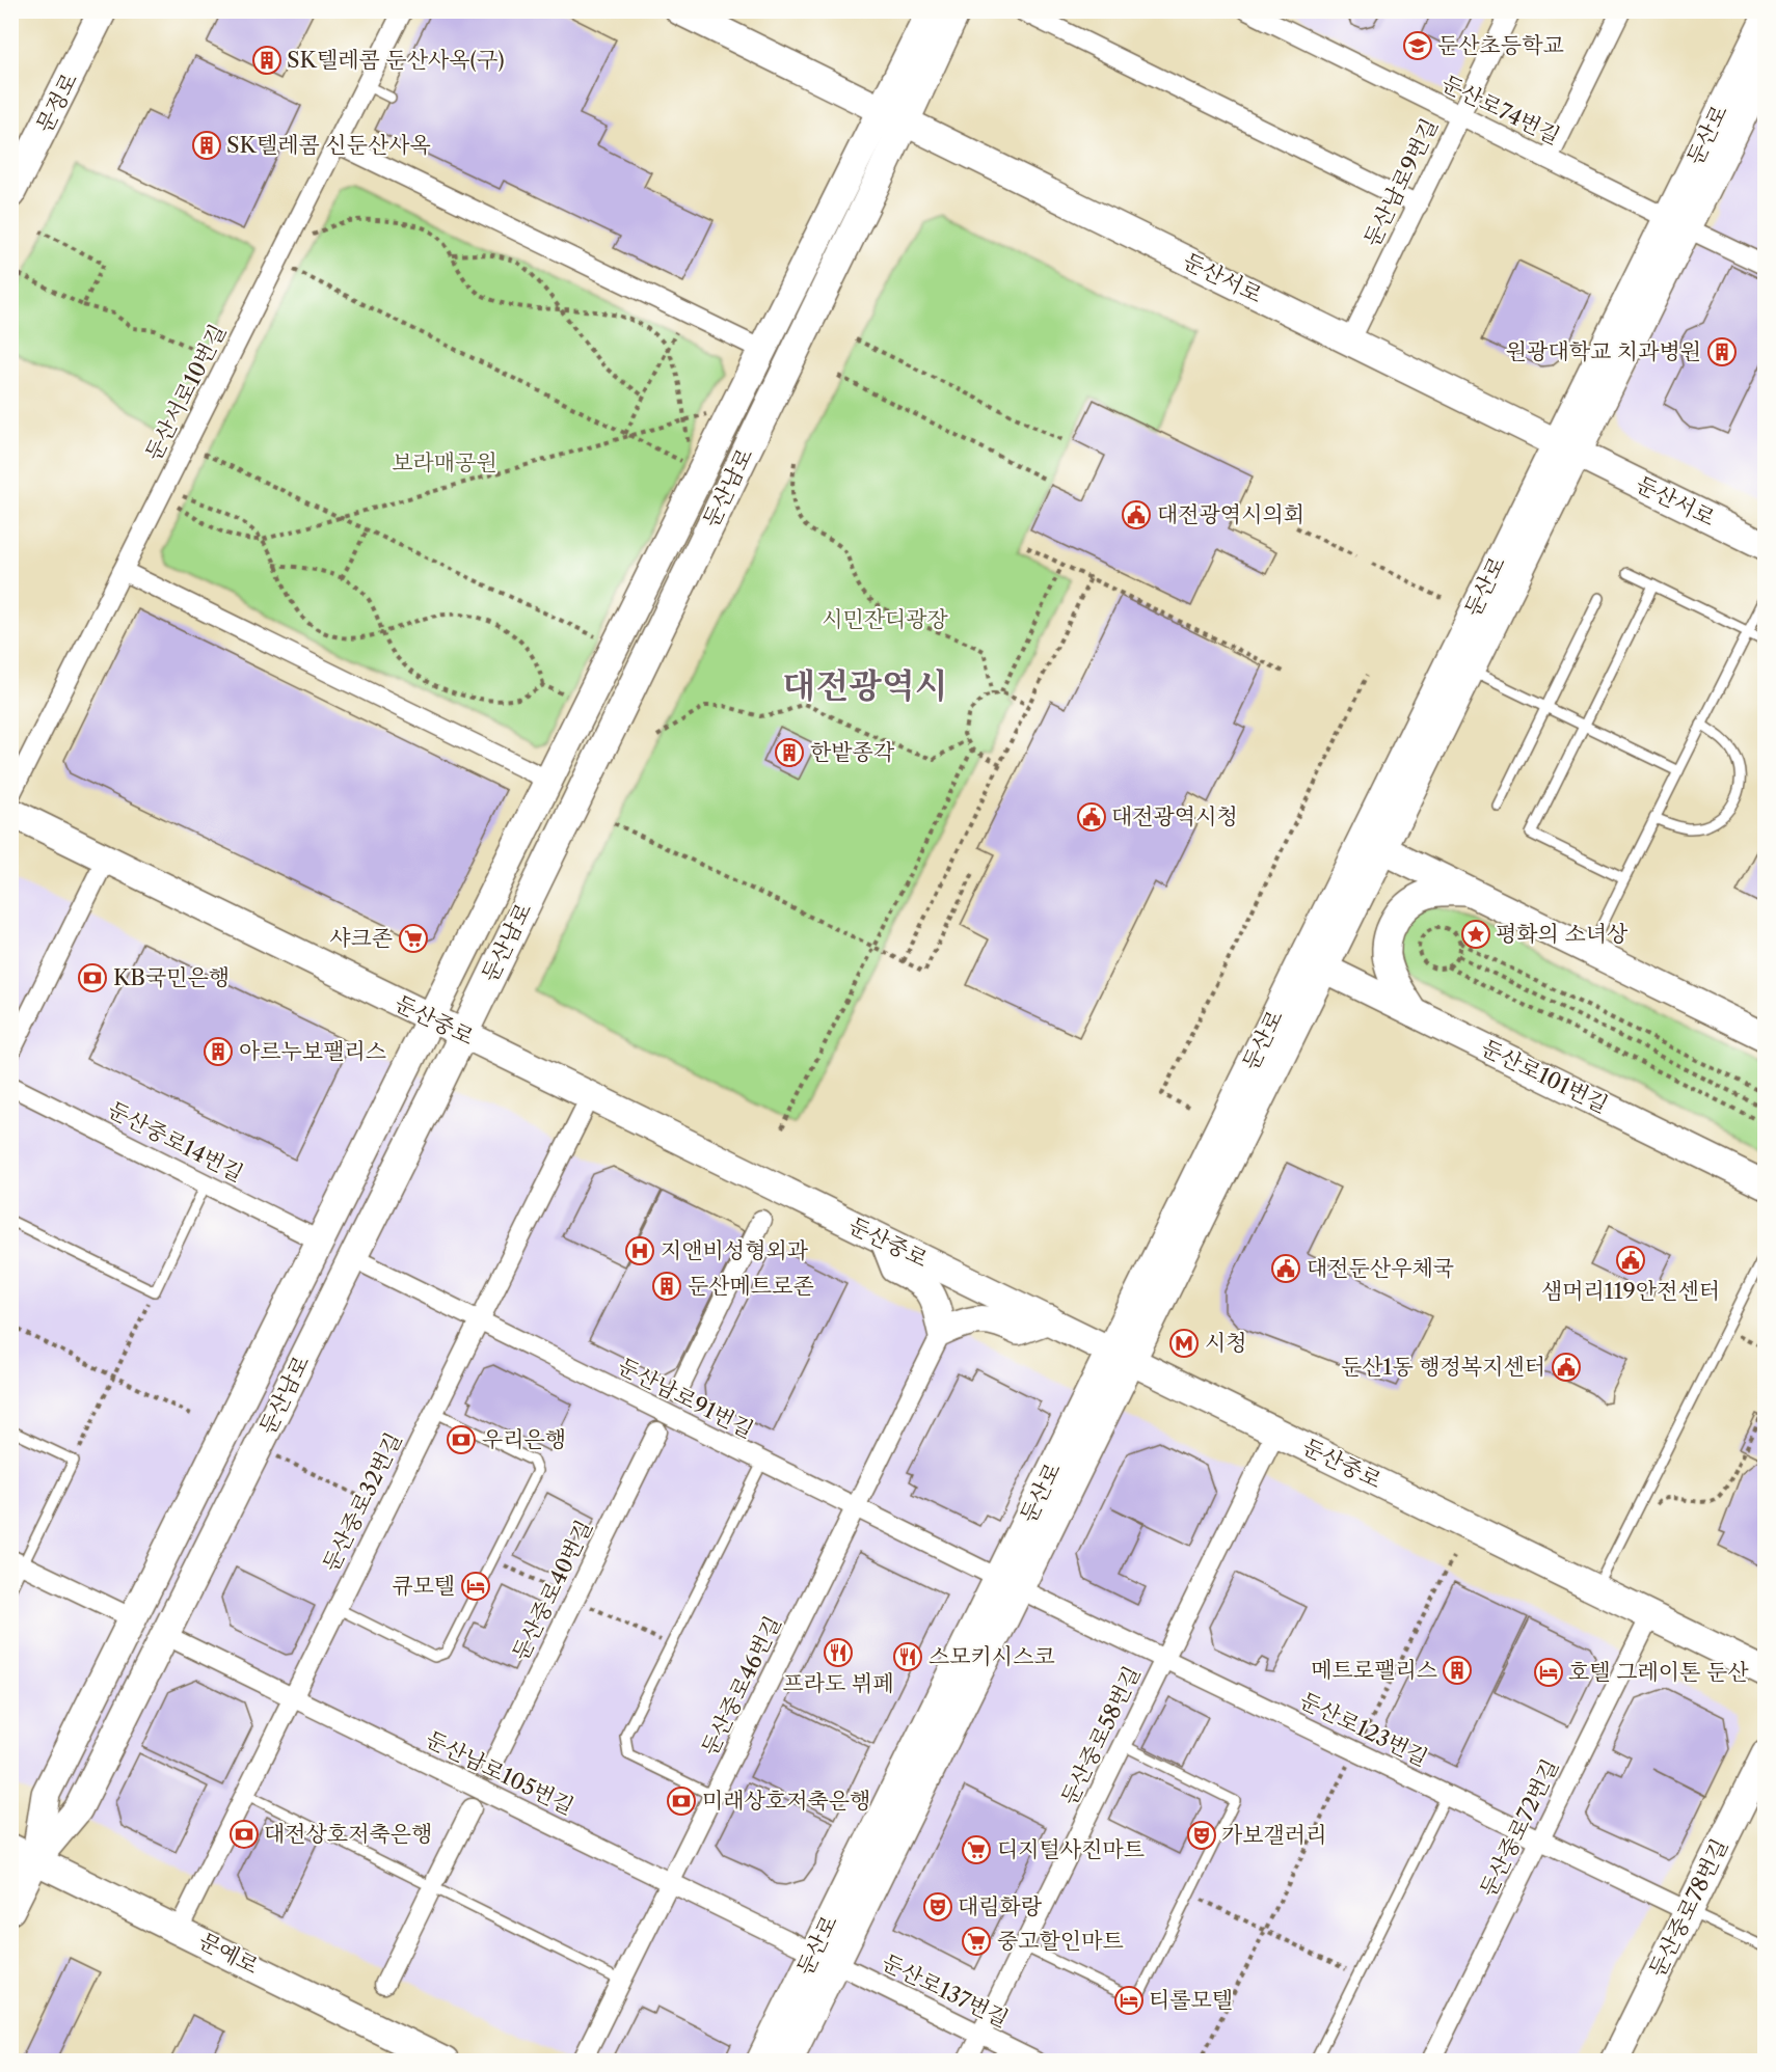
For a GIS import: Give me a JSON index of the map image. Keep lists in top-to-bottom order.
{
  "streets": {
    "main road": [
      "문정로",
      "둔산로",
      "둔산서로",
      "둔산남로",
      "둔산중로",
      "둔산로101번길",
      "둔산중로78번길",
      "문예로"
    ],
    "street": [
      "둔산로74번길",
      "둔산남로9번길",
      "둔산서로10번길",
      "둔산중로14번길",
      "둔산남로91번길",
      "둔산중로32번길",
      "둔산중로40번길",
      "둔산중로46번길",
      "둔산로123번길",
      "둔산중로58번길",
      "둔산남로105번길",
      "둔산중로72번길",
      "둔산로137번길"
    ]
  },
  "crossings": [
    ["둔산로74번길", "둔산로"],
    ["둔산로74번길", "둔산남로9번길"],
    ["둔산로", "둔산서로"],
    ["둔산로", "둔산중로"],
    ["둔산로", "둔산로101번길"],
    ["둔산로", "둔산남로91번길"],
    ["둔산로", "둔산로123번길"],
    ["둔산로", "둔산남로105번길"],
    ["둔산로", "둔산로137번길"],
    ["둔산남로9번길", "둔산서로"],
    ["둔산서로", "둔산남로"],
    ["둔산남로", "둔산중로"],
    ["둔산남로", "둔산중로14번길"],
    ["둔산남로", "둔산남로91번길"],
    ["둔산남로", "둔산남로105번길"],
    ["둔산남로", "문예로"],
    ["둔산중로", "둔산중로32번길"],
    ["둔산중로", "둔산중로58번길"],
    ["둔산중로", "둔산중로72번길"],
    ["둔산남로91번길", "둔산중로32번길"],
    ["둔산남로91번길", "둔산중로46번길"],
    ["둔산남로91번길", "둔산로123번길"],
    ["둔산중로32번길", "둔산남로105번길"],
    ["둔산중로32번길", "문예로"],
    ["둔산중로46번길", "둔산남로105번길"],
    ["둔산로123번길", "둔산중로58번길"],
    ["둔산로123번길", "둔산중로72번길"],
    ["둔산로123번길", "둔산중로78번길"],
    ["둔산중로58번길", "둔산로137번길"],
    ["둔산남로105번길", "둔산로137번길"]
  ],
  "districts": ["대전광역시"],
  "parks": ["보라매공원", "시민잔디광장"],
  "places": {
    "school or university": ["둔산초등학교"],
    "building": [
      "SK텔레콤 둔산사옥(구)",
      "SK텔레콤 신둔산사옥",
      "원광대학교 치과병원",
      "한밭종각",
      "아르누보팰리스",
      "둔산메트로존",
      "메트로팰리스"
    ],
    "public building": [
      "대전광역시의회",
      "대전광역시청",
      "샘머리119안전센터",
      "대전둔산우체국",
      "둔산1동 행정복지센터"
    ],
    "place": ["평화의 소녀상"],
    "supermarket": ["샤크존", "디지털사진마트", "중고할인마트"],
    "bank": [
      "KB국민은행",
      "우리은행",
      "미래상호저축은행",
      "대전상호저축은행"
    ],
    "hospital": ["지앤비성형외과"],
    "metro station": ["시청"],
    "hotel": ["큐모텔", "호텔 그레이톤 둔산", "티롤모텔"],
    "restaurant": ["프라도 뷔페", "스모키시스코"],
    "theatre": ["가보갤러리", "대림화랑"]
  }
}
